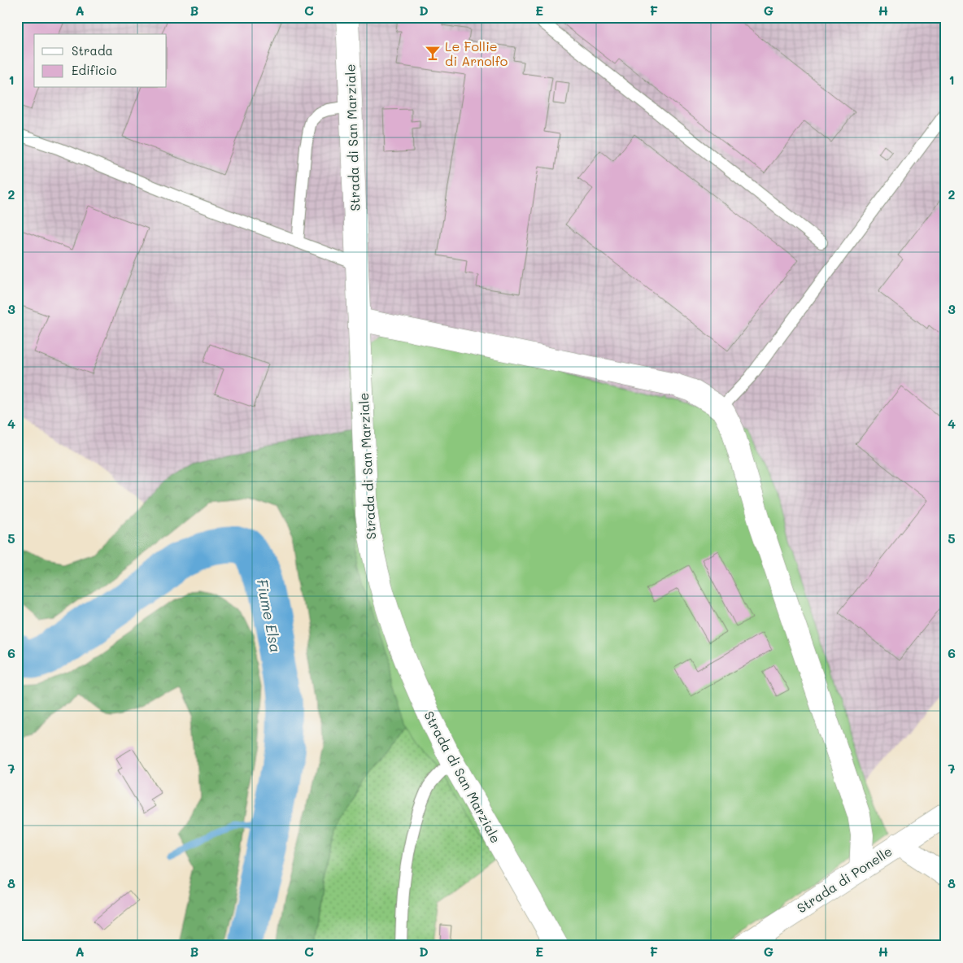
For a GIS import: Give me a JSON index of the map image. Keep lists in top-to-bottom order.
{
  "streets": {
    "street": ["Strada di San Marziale", "Strada di Ponelle"]
  },
  "water": ["Fiume Elsa"],
  "places": {
    "bar": ["Le Follie di Arnolfo"]
  },
  "legend": ["Strada", "Edificio"],
  "grid": {
    "columns": [
      "A",
      "B",
      "C",
      "D",
      "E",
      "F",
      "G",
      "H"
    ],
    "rows": [
      "1",
      "2",
      "3",
      "4",
      "5",
      "6",
      "7",
      "8"
    ]
  }
}
